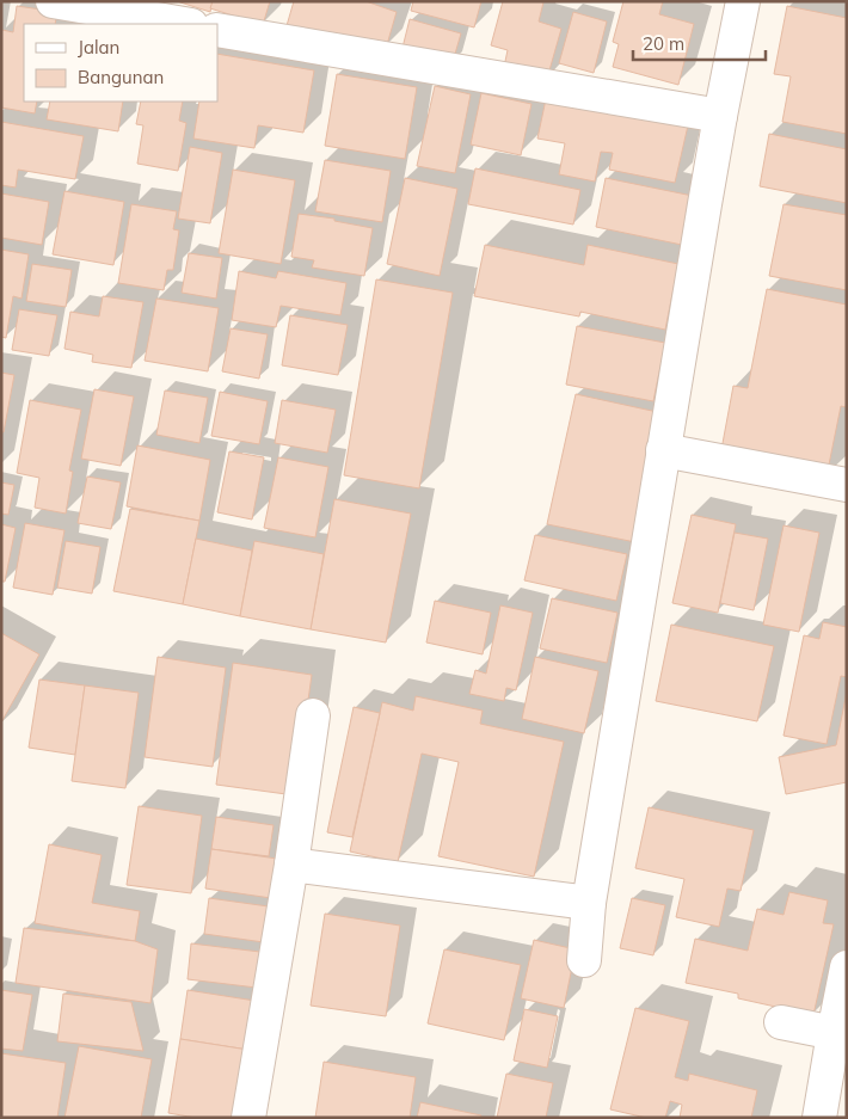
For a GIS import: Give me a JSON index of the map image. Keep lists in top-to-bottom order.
{
  "legend": ["Jalan", "Bangunan"],
  "scale_bar": "20 m"
}
